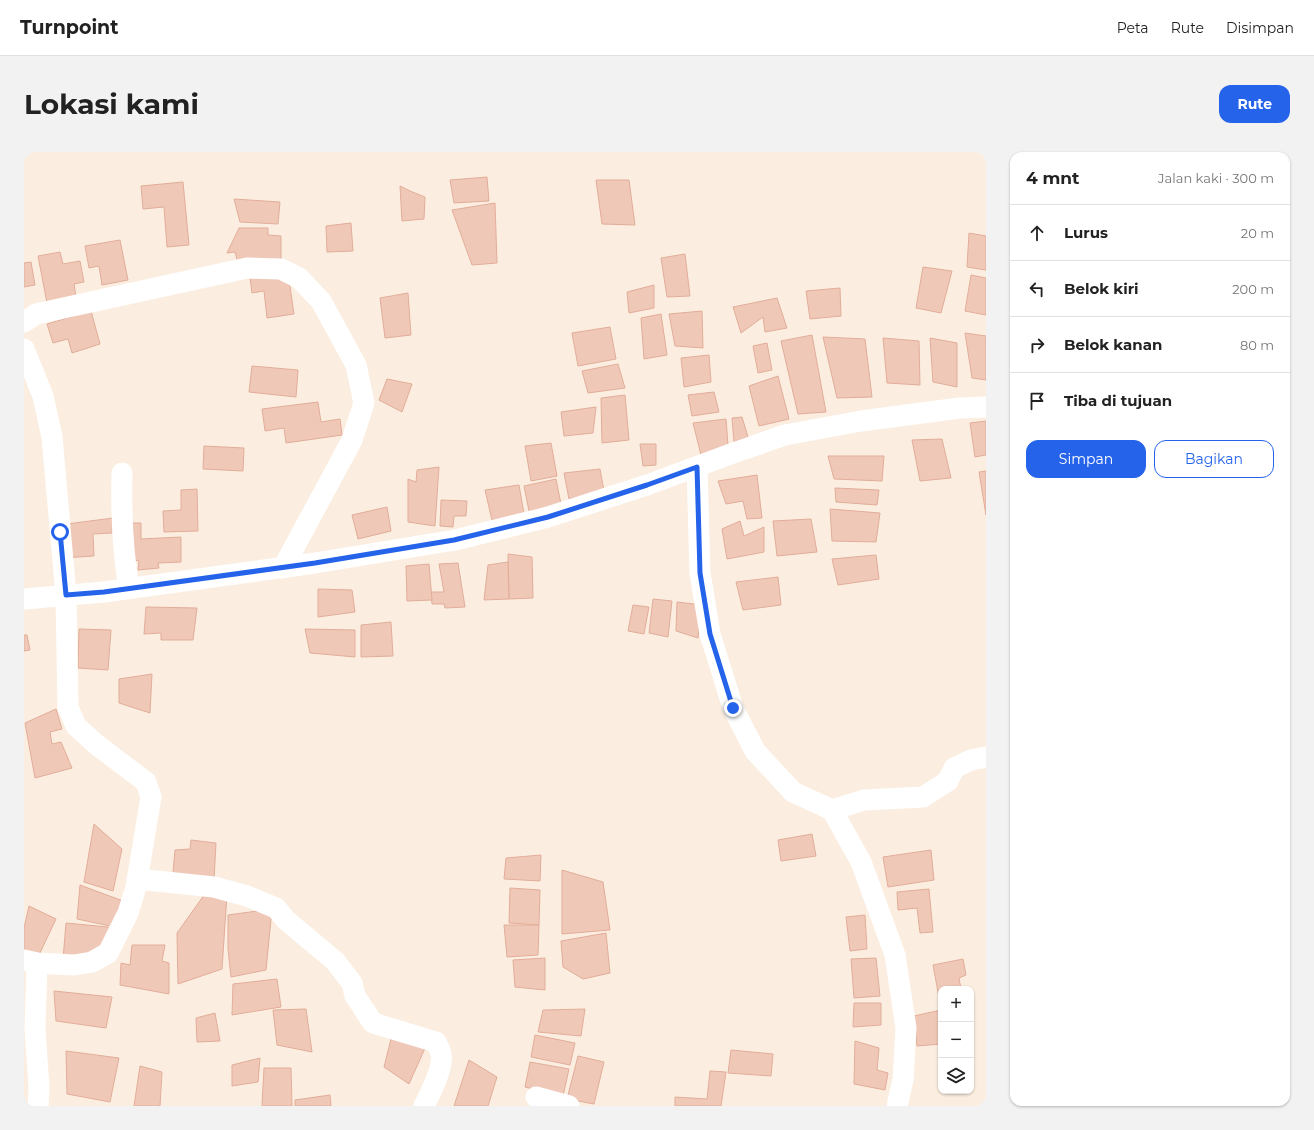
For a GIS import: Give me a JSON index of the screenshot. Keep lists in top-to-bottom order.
{
  "page": {
    "header": "Turnpoint",
    "nav": ["Peta", "Rute", "Disimpan"],
    "buttons": [
      "Rute",
      ["Simpan", "Bagikan"]
    ],
    "title": "Lokasi kami",
    "heading": ["4 mnt", "Jalan kaki · 300 m"],
    "list": [
      ["Lurus", "20 m"],
      ["Belok kiri", "200 m"],
      ["Belok kanan", "80 m"],
      "Tiba di tujuan"
    ],
    "map_buttons": ["+", "−"]
  }
}
